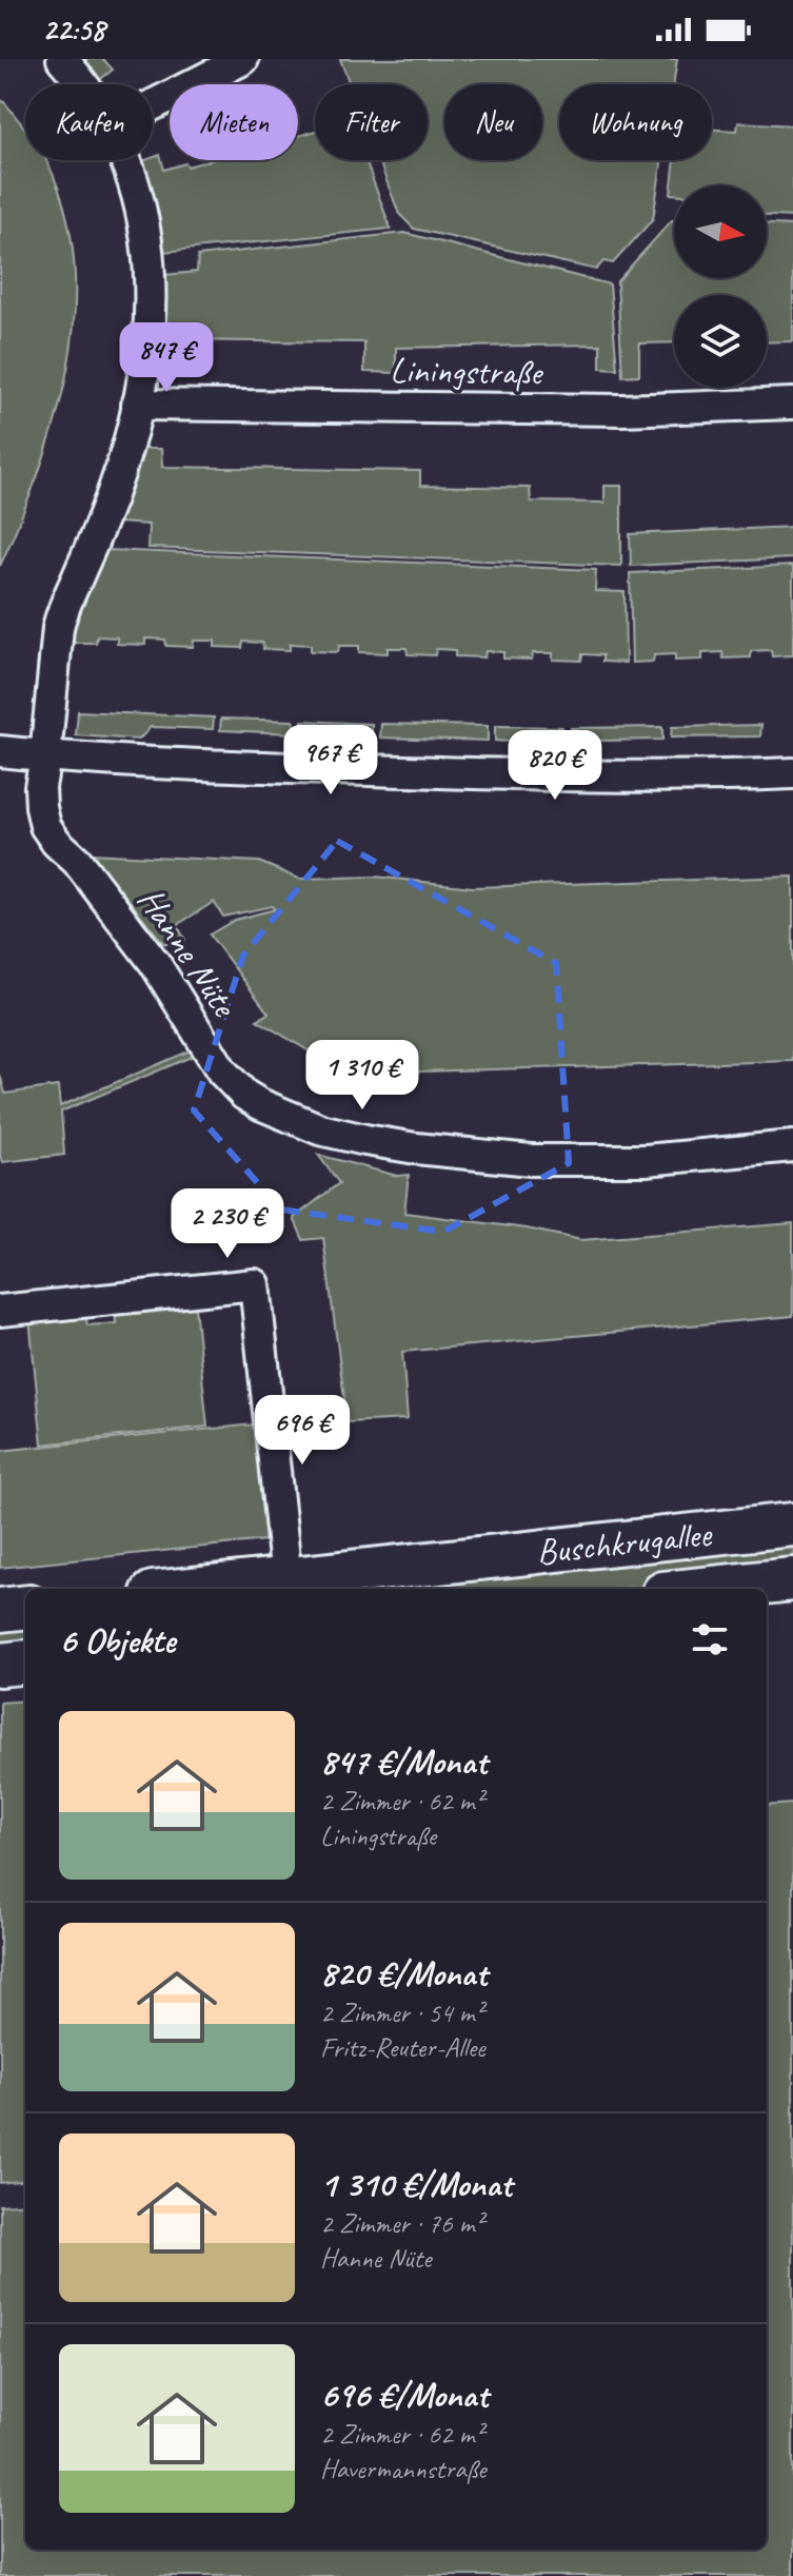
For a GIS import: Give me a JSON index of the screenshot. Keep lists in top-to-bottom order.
{
  "streets": {
    "main road": ["Buschkrugallee"],
    "street": ["Liningstraße", "Hanne Nüte"]
  },
  "crossings": [
    ["Liningstraße", "Hanne Nüte"]
  ],
  "north": "right",
  "page": {
    "status": "22:58",
    "chip": [
      "Kaufen",
      "Mieten",
      "Filter",
      "Neu",
      "Wohnung"
    ],
    "price": [
      "847 €",
      "967 €",
      "820 €",
      "1 310 €",
      "2 230 €",
      "696 €"
    ],
    "heading": "6 Objekte",
    "list": [
      {
        "name": "847 €/Monat",
        "note": "2 Zimmer · 62 m² · Liningstraße"
      },
      {
        "name": "820 €/Monat",
        "note": "2 Zimmer · 54 m² · Fritz-Reuter-Allee"
      },
      {
        "name": "1 310 €/Monat",
        "note": "2 Zimmer · 76 m² · Hanne Nüte"
      },
      {
        "name": "696 €/Monat",
        "note": "2 Zimmer · 62 m² · Havermannstraße"
      }
    ]
  }
}
